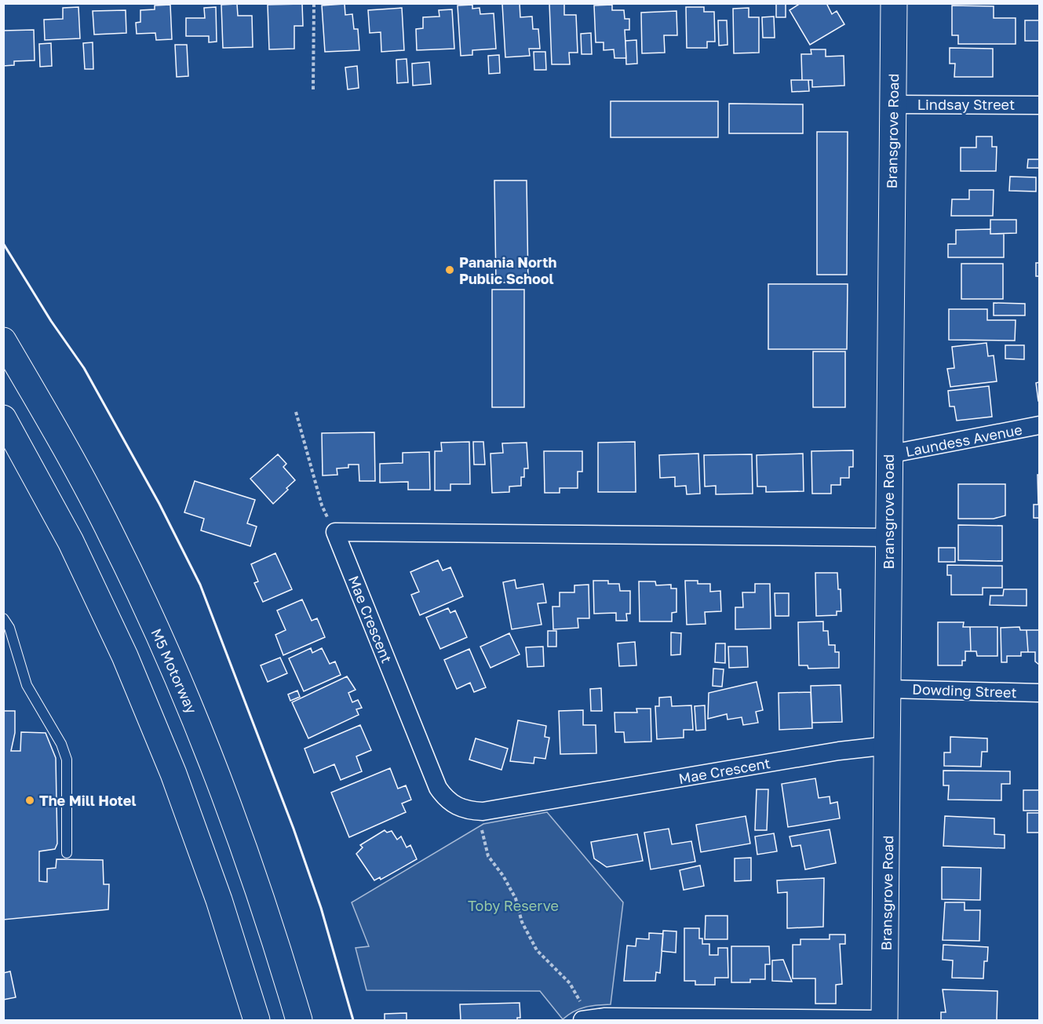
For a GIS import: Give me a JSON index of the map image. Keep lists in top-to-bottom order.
{
  "streets": {
    "main road": ["Bransgrove Road", "M5 Motorway"],
    "street": [
      "Lindsay Street",
      "Laundess Avenue",
      "Mae Crescent",
      "Dowding Street"
    ]
  },
  "crossings": [
    ["Lindsay Street", "Bransgrove Road"],
    ["Bransgrove Road", "Laundess Avenue"],
    ["Bransgrove Road", "Mae Crescent"],
    ["Bransgrove Road", "Dowding Street"]
  ],
  "parks": ["Toby Reserve"],
  "places": ["Panania North Public School", "The Mill Hotel"]
}
